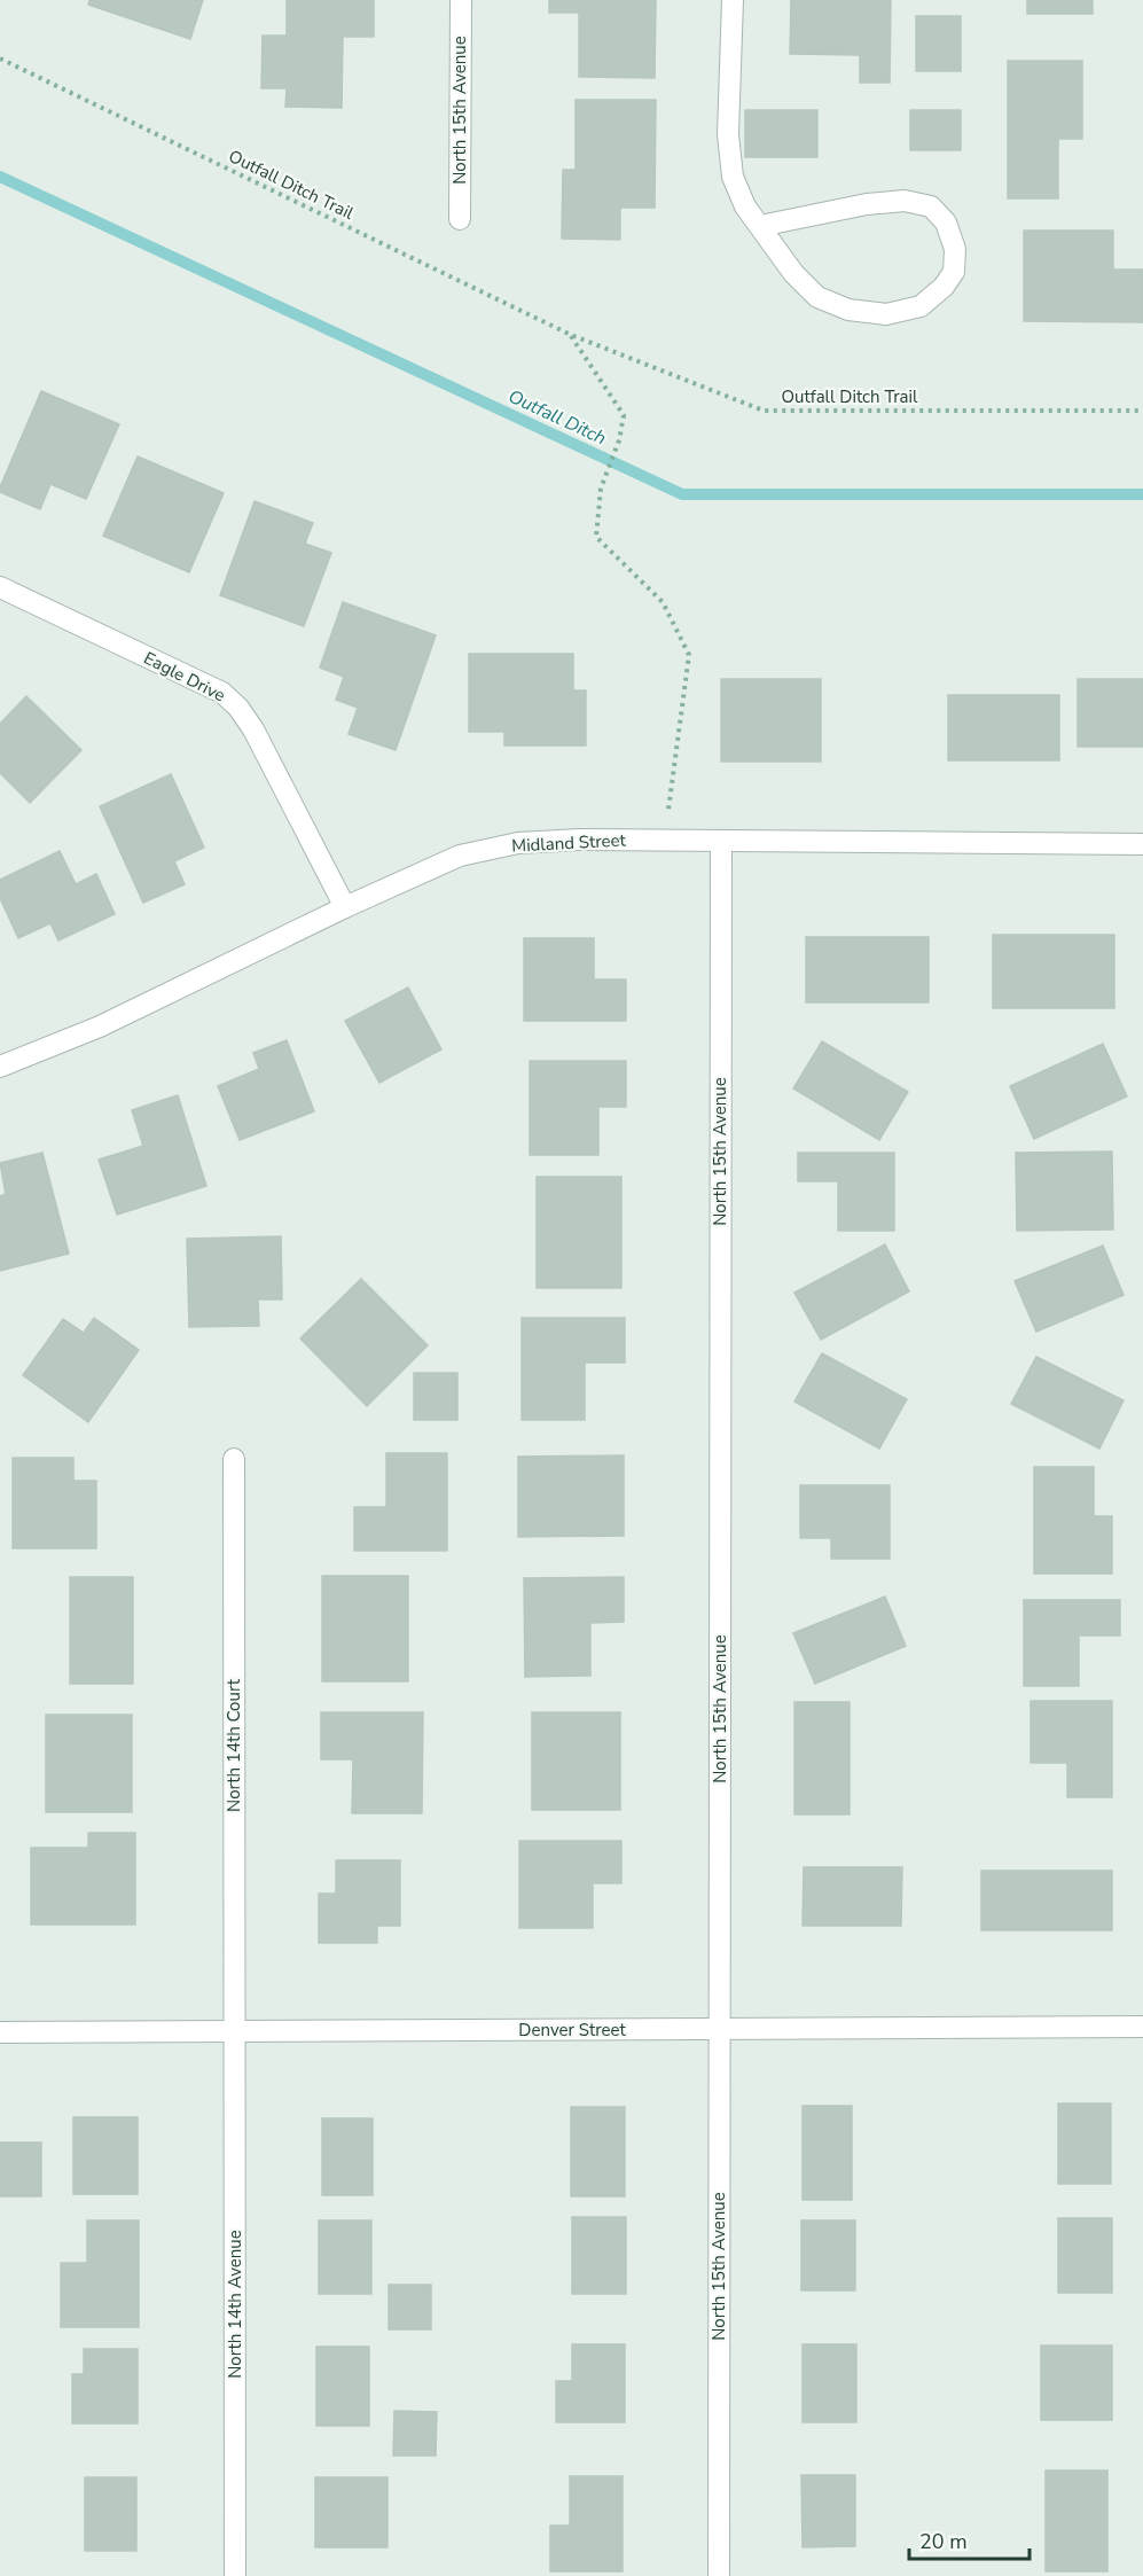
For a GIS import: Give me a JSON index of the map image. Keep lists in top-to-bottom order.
{
  "streets": {
    "street": [
      "North 15th Avenue",
      "Eagle Drive",
      "Midland Street",
      "North 14th Court",
      "Denver Street",
      "North 14th Avenue"
    ],
    "path": ["Outfall Ditch Trail"]
  },
  "crossings": [
    ["North 15th Avenue", "Midland Street"],
    ["North 15th Avenue", "Denver Street"],
    ["Eagle Drive", "Midland Street"],
    ["North 14th Court", "Denver Street"],
    ["North 14th Court", "North 14th Avenue"],
    ["Denver Street", "North 14th Avenue"]
  ],
  "water": ["Outfall Ditch"],
  "scale_bar": "20 m"
}
